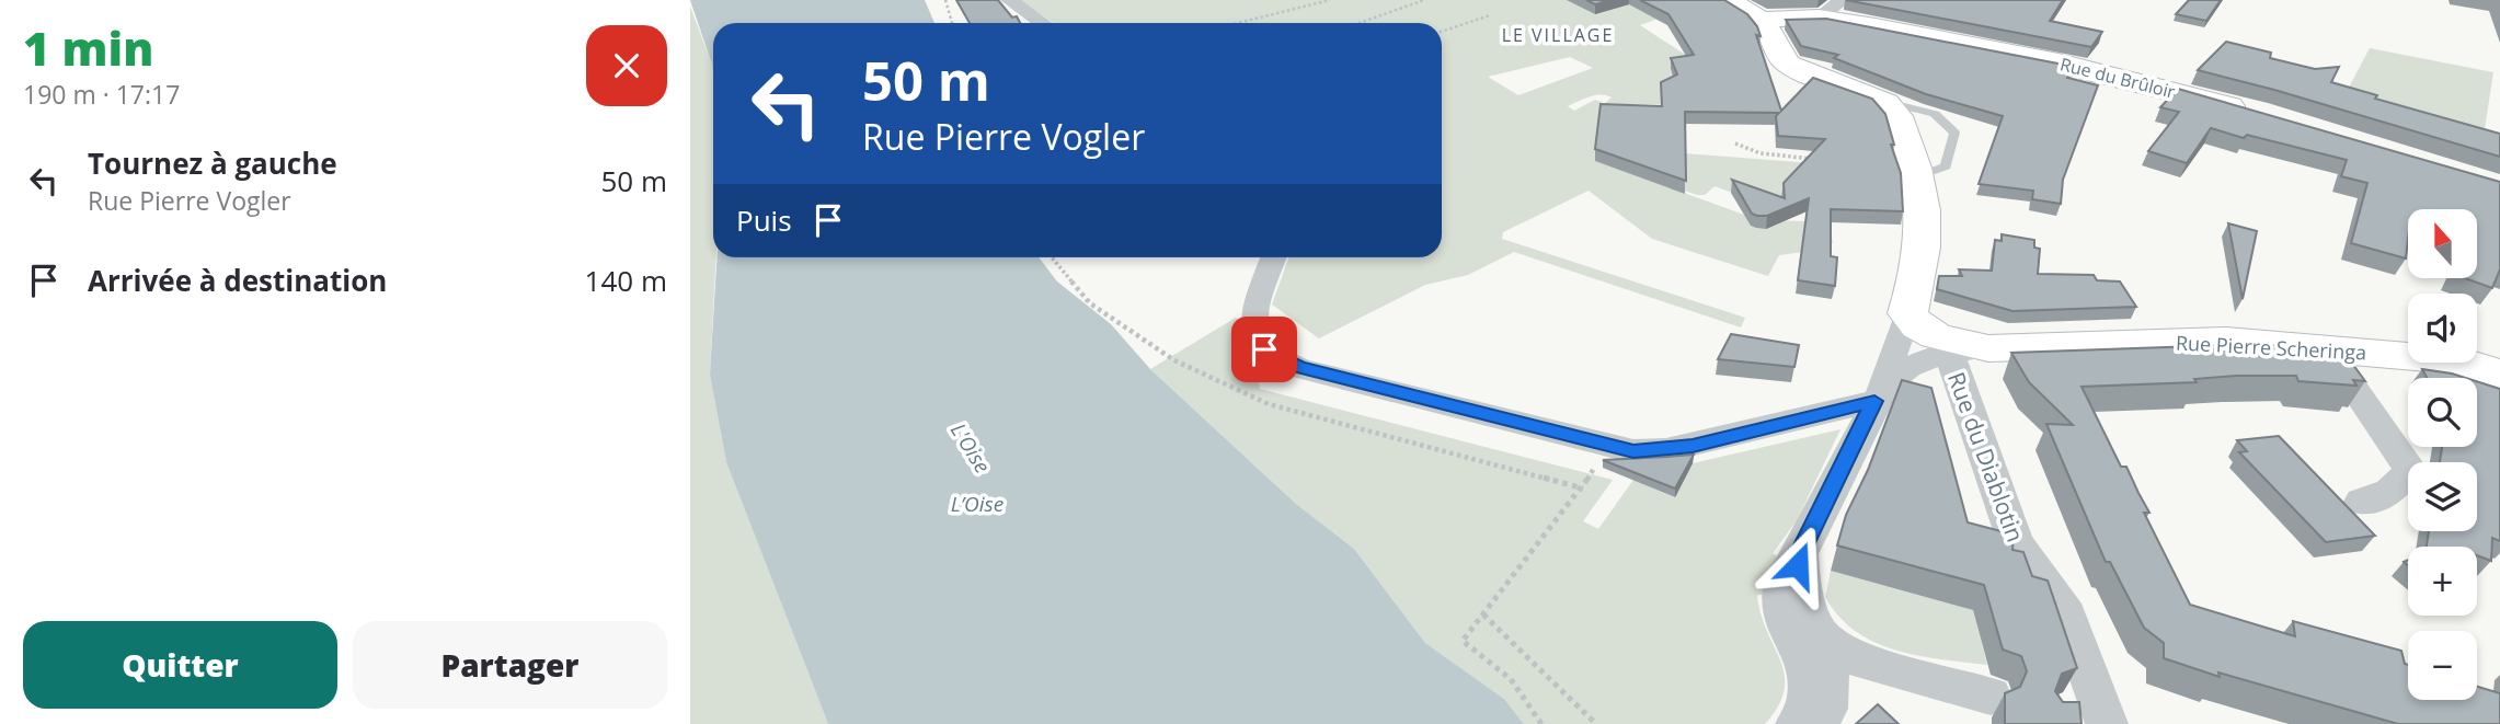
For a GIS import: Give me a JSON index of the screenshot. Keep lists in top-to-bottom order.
{
  "streets": {
    "street": ["Rue du Brûloir", "Rue Pierre Scheringa", "Rue du Diablotin"]
  },
  "crossings": [
    ["Rue Pierre Scheringa", "Rue du Diablotin"]
  ],
  "districts": ["LE VILLAGE"],
  "water": ["L'Oise", "L’Oise"],
  "north": "top",
  "page": {
    "heading": ["1 min", "190 m · 17:17"],
    "turn": ["50 m", "Rue Pierre Vogler"],
    "list": [
      {
        "name": "Tournez à gauche",
        "note": "Rue Pierre Vogler",
        "value": "50 m"
      },
      {
        "name": "Arrivée à destination",
        "value": "140 m"
      }
    ],
    "then": "Puis",
    "map_buttons": ["+", "−"],
    "buttons": ["Quitter", "Partager"]
  }
}
